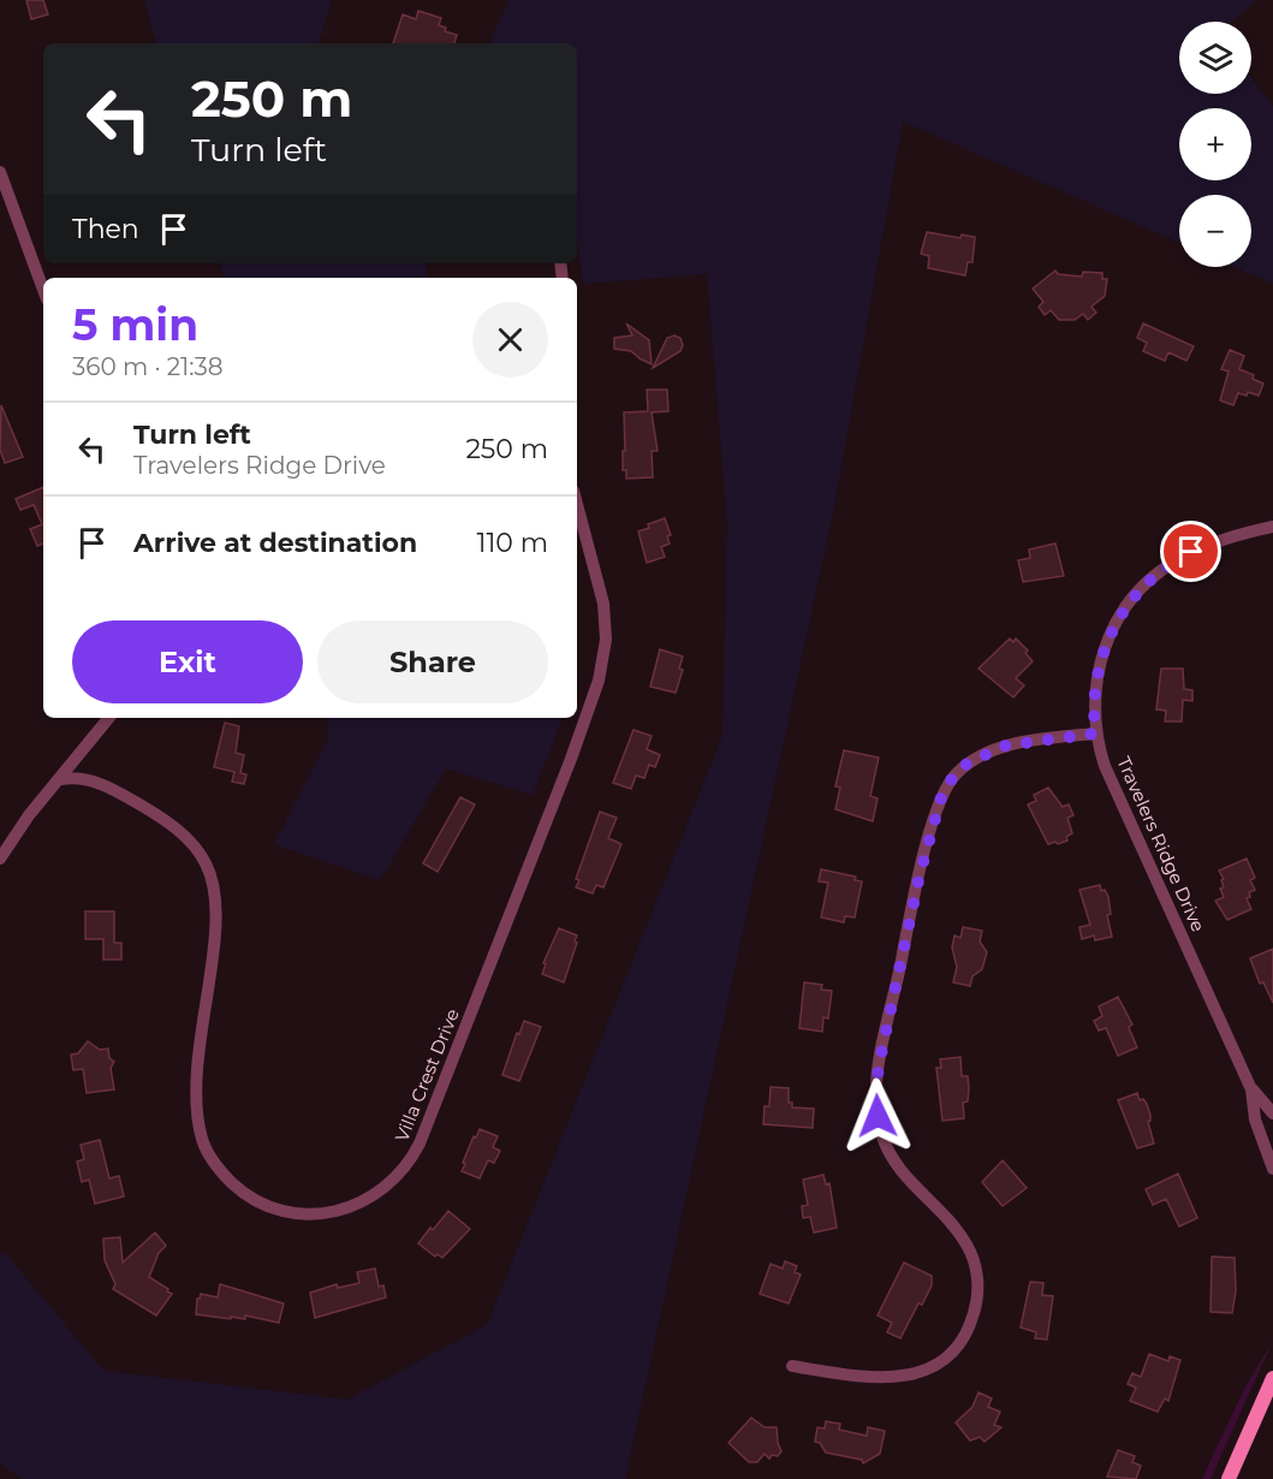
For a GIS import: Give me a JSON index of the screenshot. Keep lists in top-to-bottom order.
{
  "streets": {
    "street": ["Travelers Ridge Drive", "Villa Crest Drive"]
  },
  "page": {
    "map_buttons": ["+", "−"],
    "turn": ["250 m", "Turn left"],
    "then": "Then",
    "heading": ["5 min", "360 m · 21:38"],
    "list": [
      {
        "name": "Turn left",
        "note": "Travelers Ridge Drive",
        "value": "250 m"
      },
      {
        "name": "Arrive at destination",
        "value": "110 m"
      }
    ],
    "buttons": ["Exit", "Share"]
  }
}
